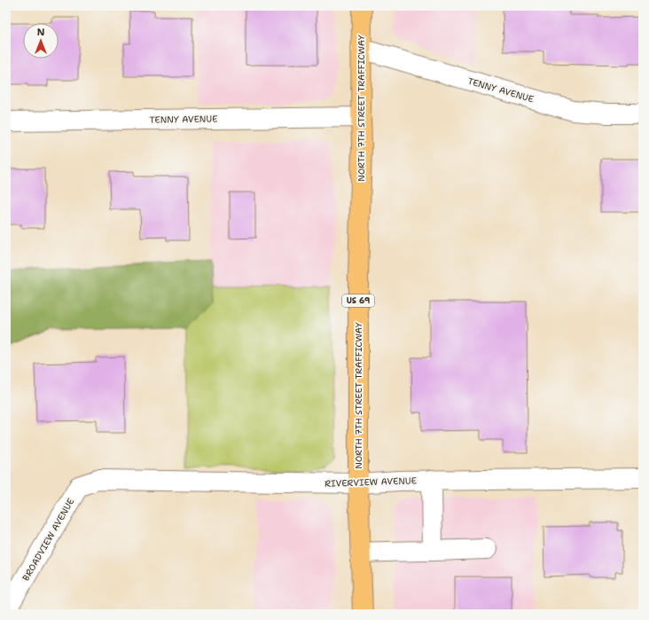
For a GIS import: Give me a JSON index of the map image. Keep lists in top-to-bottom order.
{
  "streets": {
    "main road": ["NORTH 7TH STREET TRAFFICWAY", "US 69"],
    "street": ["TENNY AVENUE", "RIVERVIEW AVENUE", "BROADVIEW AVENUE"]
  },
  "crossings": [
    ["TENNY AVENUE", "NORTH 7TH STREET TRAFFICWAY"],
    ["NORTH 7TH STREET TRAFFICWAY", "RIVERVIEW AVENUE"],
    ["RIVERVIEW AVENUE", "BROADVIEW AVENUE"]
  ],
  "north": "top"
}
